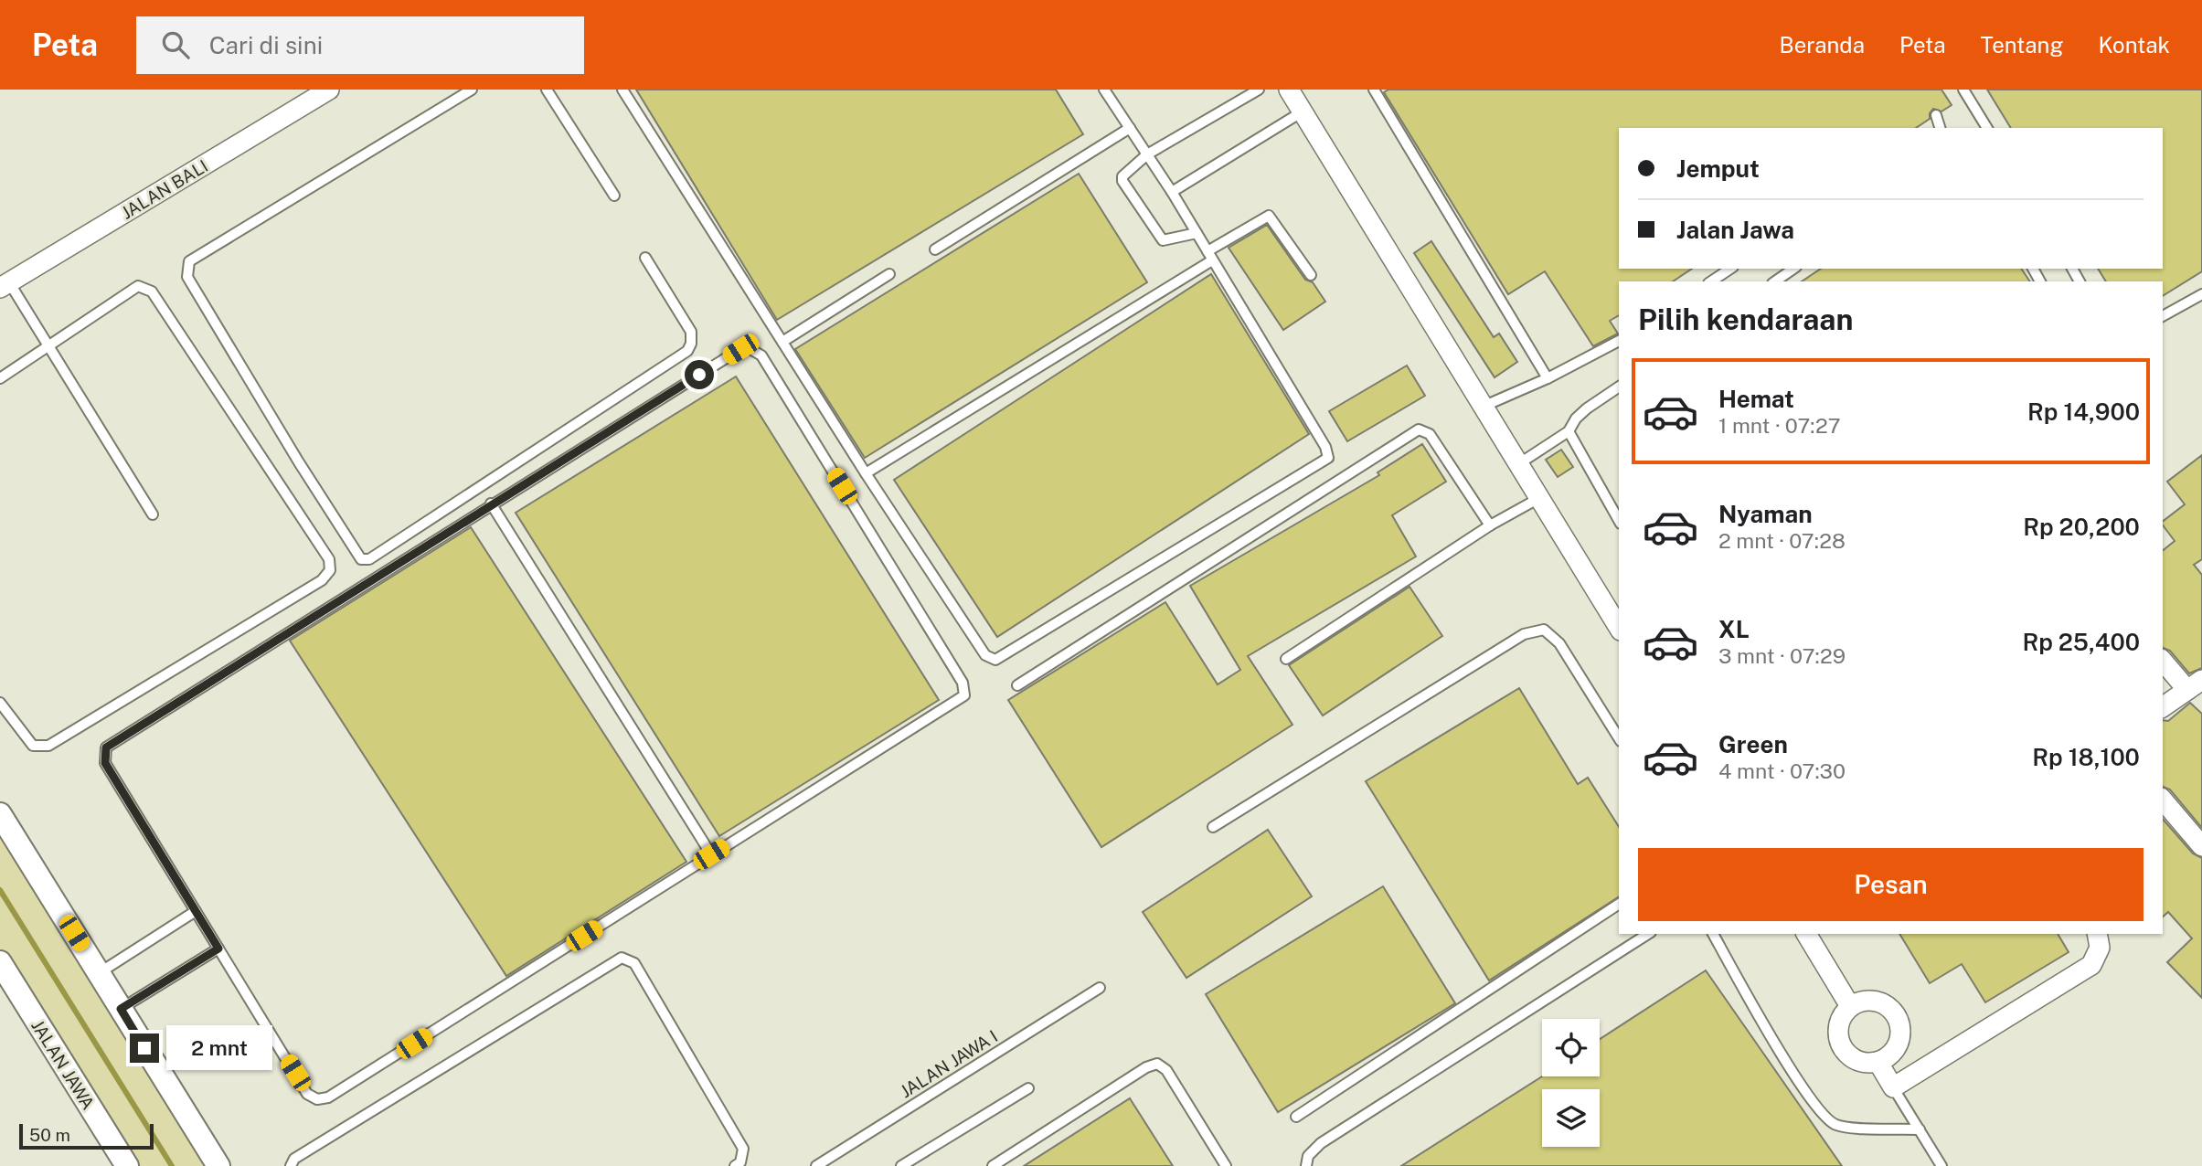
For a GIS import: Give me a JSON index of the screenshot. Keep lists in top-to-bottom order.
{
  "streets": {
    "street": ["JALAN BALI", "JALAN JAWA"],
    "lane": ["JALAN JAWA I"]
  },
  "scale_bar": "50 m",
  "page": {
    "header": "Peta",
    "search": "Cari di sini",
    "nav": [
      "Beranda",
      "Peta",
      "Tentang",
      "Kontak"
    ],
    "banner": ["Jemput", "Jalan Jawa"],
    "heading": "Pilih kendaraan",
    "list": [
      {
        "name": "Hemat",
        "note": "1 mnt · 07:27",
        "value": "Rp 14,900"
      },
      {
        "name": "Nyaman",
        "note": "2 mnt · 07:28",
        "value": "Rp 20,200"
      },
      {
        "name": "XL",
        "note": "3 mnt · 07:29",
        "value": "Rp 25,400"
      },
      {
        "name": "Green",
        "note": "4 mnt · 07:30",
        "value": "Rp 18,100"
      }
    ],
    "buttons": "Pesan",
    "bubble": "2 mnt",
    "scale": "50 m"
  }
}
